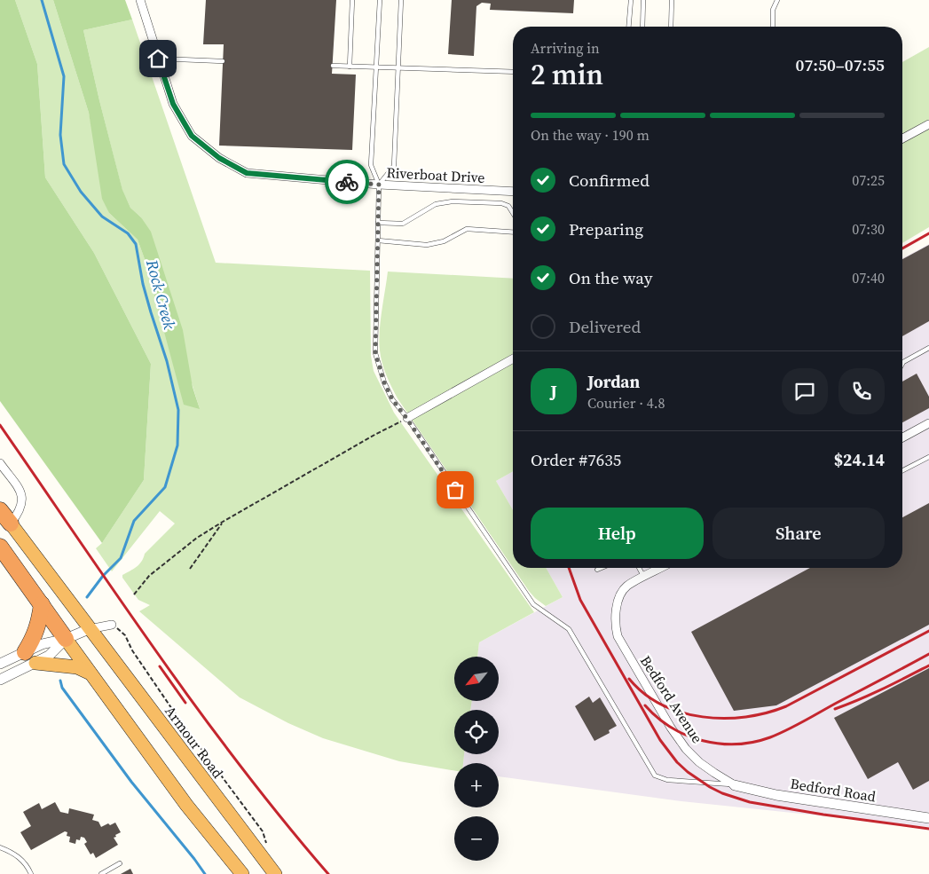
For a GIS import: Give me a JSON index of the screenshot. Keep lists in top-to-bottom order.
{
  "streets": {
    "highway": ["Armour Road"],
    "street": ["Riverboat Drive", "Bedford Avenue", "Bedford Road"]
  },
  "crossings": [
    ["Bedford Avenue", "Bedford Road"]
  ],
  "water": ["Rock Creek"],
  "north": "bottom left",
  "page": {
    "heading": ["2 min", "Arriving in", "07:50–07:55"],
    "panel": [
      "Jordan",
      "Courier · 4.8",
      "Order #7635",
      "$24.14"
    ],
    "bar": "On the way · 190 m",
    "list": [
      ["Confirmed", "07:25"],
      ["Preparing", "07:30"],
      ["On the way", "07:40"],
      "Delivered"
    ],
    "round": "J",
    "buttons": ["Help", "Share"],
    "map_buttons": ["+", "−"]
  }
}
